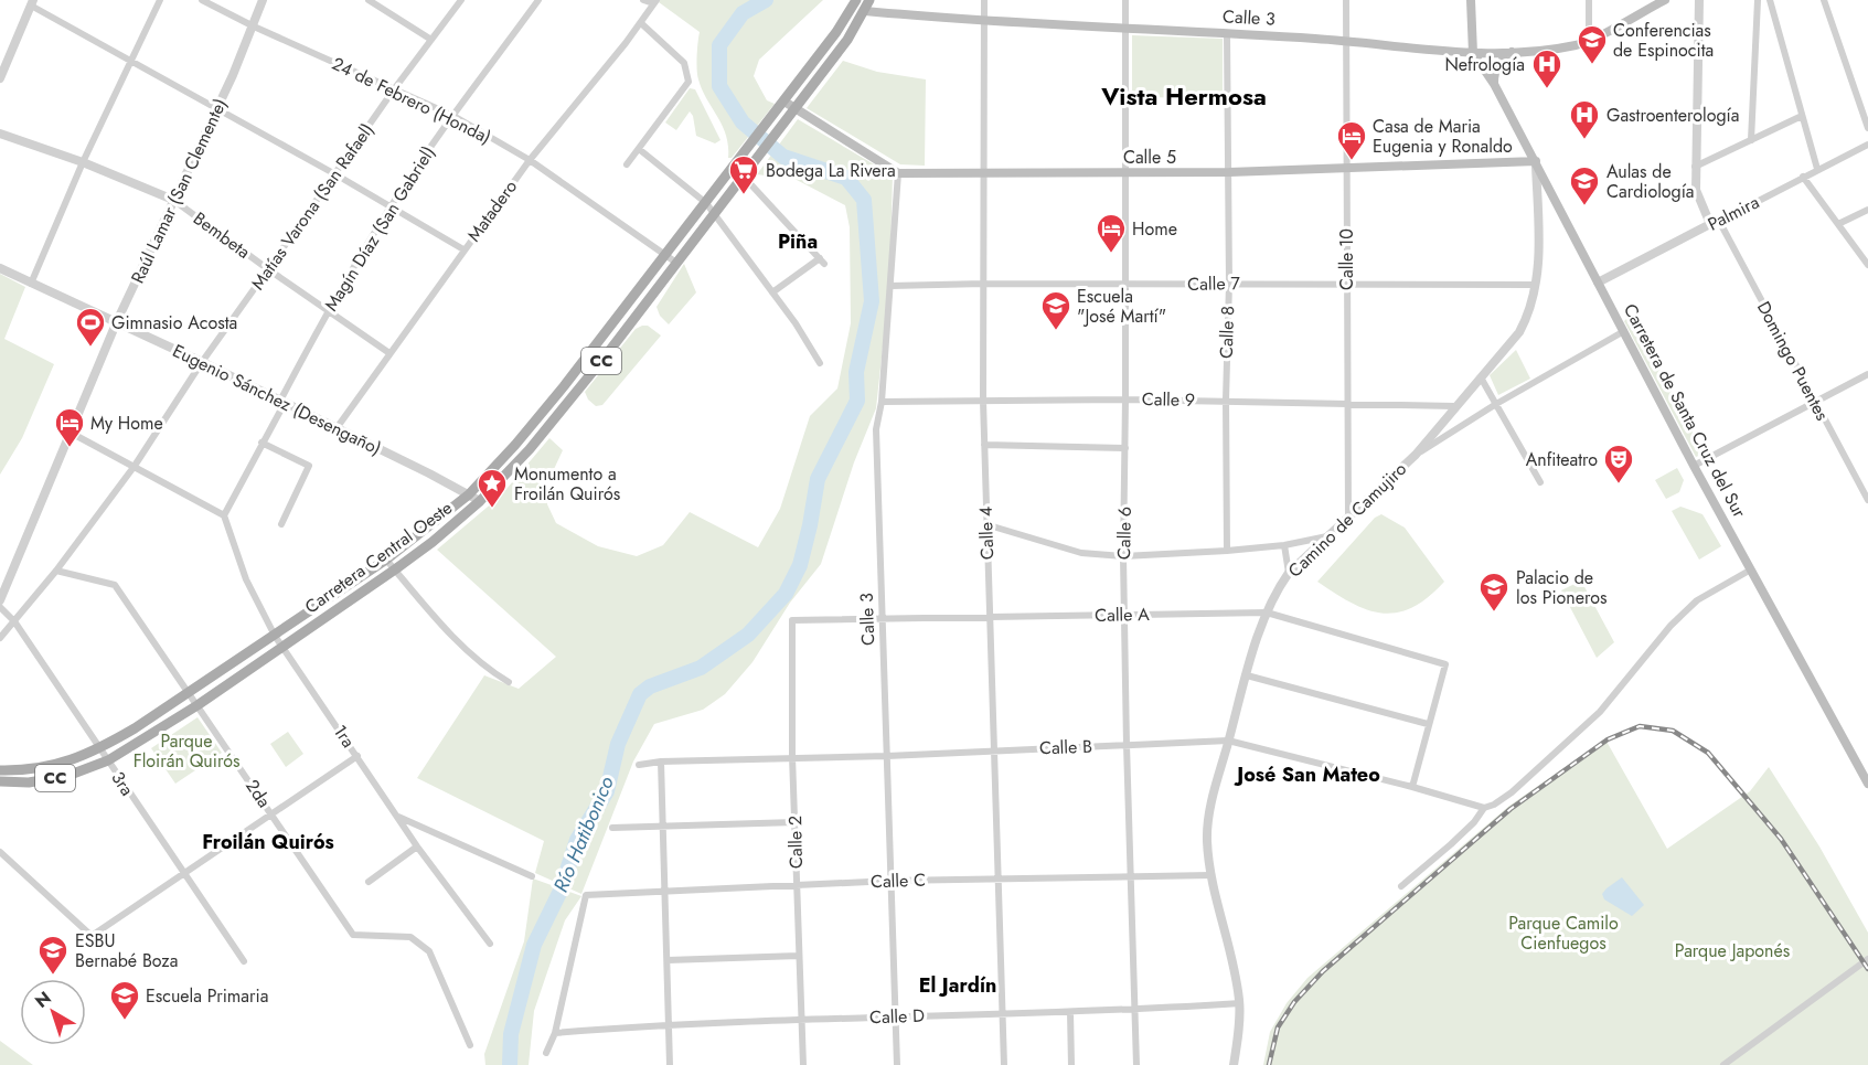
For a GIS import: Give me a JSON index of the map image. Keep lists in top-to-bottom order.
{
  "streets": {
    "main road": [
      "Calle 3",
      "Calle 5",
      "CC",
      "Carretera de Santa Cruz del Sur",
      "Carretera Central Oeste"
    ],
    "street": [
      "24 de Febrero (Honda)",
      "Raúl Lamar (San Clemente)",
      "Matías Varona (San Rafael)",
      "Matadero",
      "Palmira",
      "Magín Díaz (San Gabriel)",
      "Bembeta",
      "Calle 10",
      "Calle 7",
      "Calle 8",
      "Domingo Puentes",
      "Eugenio Sánchez (Desengaño)",
      "Calle 9",
      "Camino de Camujiro",
      "Calle 4",
      "Calle 6",
      "Calle A",
      "1ra",
      "Calle B",
      "3ra",
      "2da",
      "Calle 2",
      "Calle C",
      "Calle D"
    ]
  },
  "crossings": [
    ["Calle 3", "Calle 5"],
    ["Calle 3", "Calle 10"],
    ["Calle 3", "Calle 7"],
    ["Calle 3", "Calle 8"],
    ["Calle 3", "CC"],
    ["Calle 3", "Calle 9"],
    ["Calle 3", "Carretera de Santa Cruz del Sur"],
    ["Calle 3", "Calle 4"],
    ["Calle 3", "Calle 6"],
    ["Calle 3", "Calle A"],
    ["Calle 3", "Calle B"],
    ["Calle 3", "Calle C"],
    ["Calle 3", "Calle D"],
    ["24 de Febrero (Honda)", "Raúl Lamar (San Clemente)"],
    ["24 de Febrero (Honda)", "Matías Varona (San Rafael)"],
    ["24 de Febrero (Honda)", "Matadero"],
    ["24 de Febrero (Honda)", "Magín Díaz (San Gabriel)"],
    ["24 de Febrero (Honda)", "Carretera Central Oeste"],
    ["Calle 5", "Calle 10"],
    ["Calle 5", "Calle 8"],
    ["Calle 5", "Carretera de Santa Cruz del Sur"],
    ["Calle 5", "Camino de Camujiro"],
    ["Calle 5", "Calle 4"],
    ["Calle 5", "Calle 6"],
    ["Raúl Lamar (San Clemente)", "Bembeta"],
    ["Raúl Lamar (San Clemente)", "Eugenio Sánchez (Desengaño)"],
    ["Matías Varona (San Rafael)", "Bembeta"],
    ["Matías Varona (San Rafael)", "Eugenio Sánchez (Desengaño)"],
    ["Matías Varona (San Rafael)", "3ra"],
    ["Matías Varona (San Rafael)", "2da"],
    ["Matadero", "Bembeta"],
    ["Matadero", "Eugenio Sánchez (Desengaño)"],
    ["Palmira", "Domingo Puentes"],
    ["Palmira", "Carretera de Santa Cruz del Sur"],
    ["Magín Díaz (San Gabriel)", "Bembeta"],
    ["Magín Díaz (San Gabriel)", "Eugenio Sánchez (Desengaño)"],
    ["Magín Díaz (San Gabriel)", "1ra"],
    ["Calle 10", "Calle 7"],
    ["Calle 10", "Calle 9"],
    ["Calle 10", "Camino de Camujiro"],
    ["Calle 7", "Calle 8"],
    ["Calle 7", "Camino de Camujiro"],
    ["Calle 7", "Calle 4"],
    ["Calle 7", "Calle 6"],
    ["Calle 8", "Calle 9"],
    ["CC", "Carretera Central Oeste"],
    ["Eugenio Sánchez (Desengaño)", "Carretera Central Oeste"],
    ["Calle 9", "Camino de Camujiro"],
    ["Calle 9", "Calle 4"],
    ["Calle 9", "Calle 6"],
    ["Carretera de Santa Cruz del Sur", "Camino de Camujiro"],
    ["Camino de Camujiro", "Calle A"],
    ["Camino de Camujiro", "Calle B"],
    ["Camino de Camujiro", "Calle C"],
    ["Camino de Camujiro", "Calle D"],
    ["Calle 4", "Calle A"],
    ["Calle 4", "Calle B"],
    ["Calle 4", "Calle C"],
    ["Calle 4", "Calle D"],
    ["Calle 6", "Calle A"],
    ["Calle 6", "Calle B"],
    ["Calle 6", "Calle C"],
    ["Calle 6", "Calle D"],
    ["Carretera Central Oeste", "1ra"],
    ["Carretera Central Oeste", "3ra"],
    ["Carretera Central Oeste", "2da"],
    ["Calle A", "Calle 2"],
    ["Calle B", "Calle 2"],
    ["Calle 2", "Calle C"],
    ["Calle 2", "Calle D"],
    ["Calle C", "Calle D"]
  ],
  "districts": [
    "Vista Hermosa",
    "Piña",
    "José San Mateo",
    "Froilán Quirós",
    "El Jardín"
  ],
  "water": ["Río Hatibonico"],
  "parks": ["Parque Floirán Quirós", "Parque Camilo Cienfuegos", "Parque Japonés"],
  "places": {
    "school or university": [
      "Conferencias de Espinocita",
      "Aulas de Cardiología",
      "Escuela \"José Martí\"",
      "Palacio de los Pioneros",
      "ESBU Bernabé Boza",
      "Escuela Primaria"
    ],
    "hospital": ["Nefrología", "Gastroenterología"],
    "hotel": ["Casa de Maria Eugenia y Ronaldo", "Home", "My Home"],
    "supermarket": ["Bodega La Rivera"],
    "sports": ["Gimnasio Acosta"],
    "theatre": ["Anfiteatro"],
    "place": ["Monumento a Froilán Quirós"]
  },
  "north": "top left"
}
